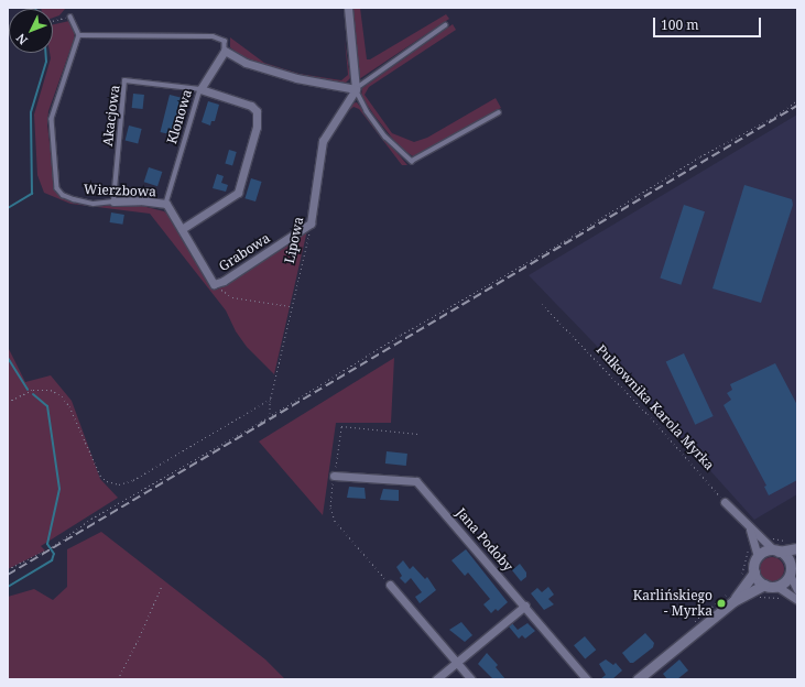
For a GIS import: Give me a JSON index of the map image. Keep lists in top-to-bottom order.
{
  "streets": {
    "street": [
      "Klonowa",
      "Wierzbowa",
      "Lipowa",
      "Grabowa",
      "Jana Podoby"
    ],
    "lane": ["Akacjowa"],
    "path": ["Pułkownika Karola Myrka"]
  },
  "crossings": [
    ["Akacjowa", "Klonowa"],
    ["Akacjowa", "Wierzbowa"],
    ["Klonowa", "Wierzbowa"],
    ["Wierzbowa", "Grabowa"],
    ["Lipowa", "Grabowa"]
  ],
  "places": ["Karlińskiego - Myrka"],
  "scale_bar": "100 m",
  "north": "bottom left"
}
